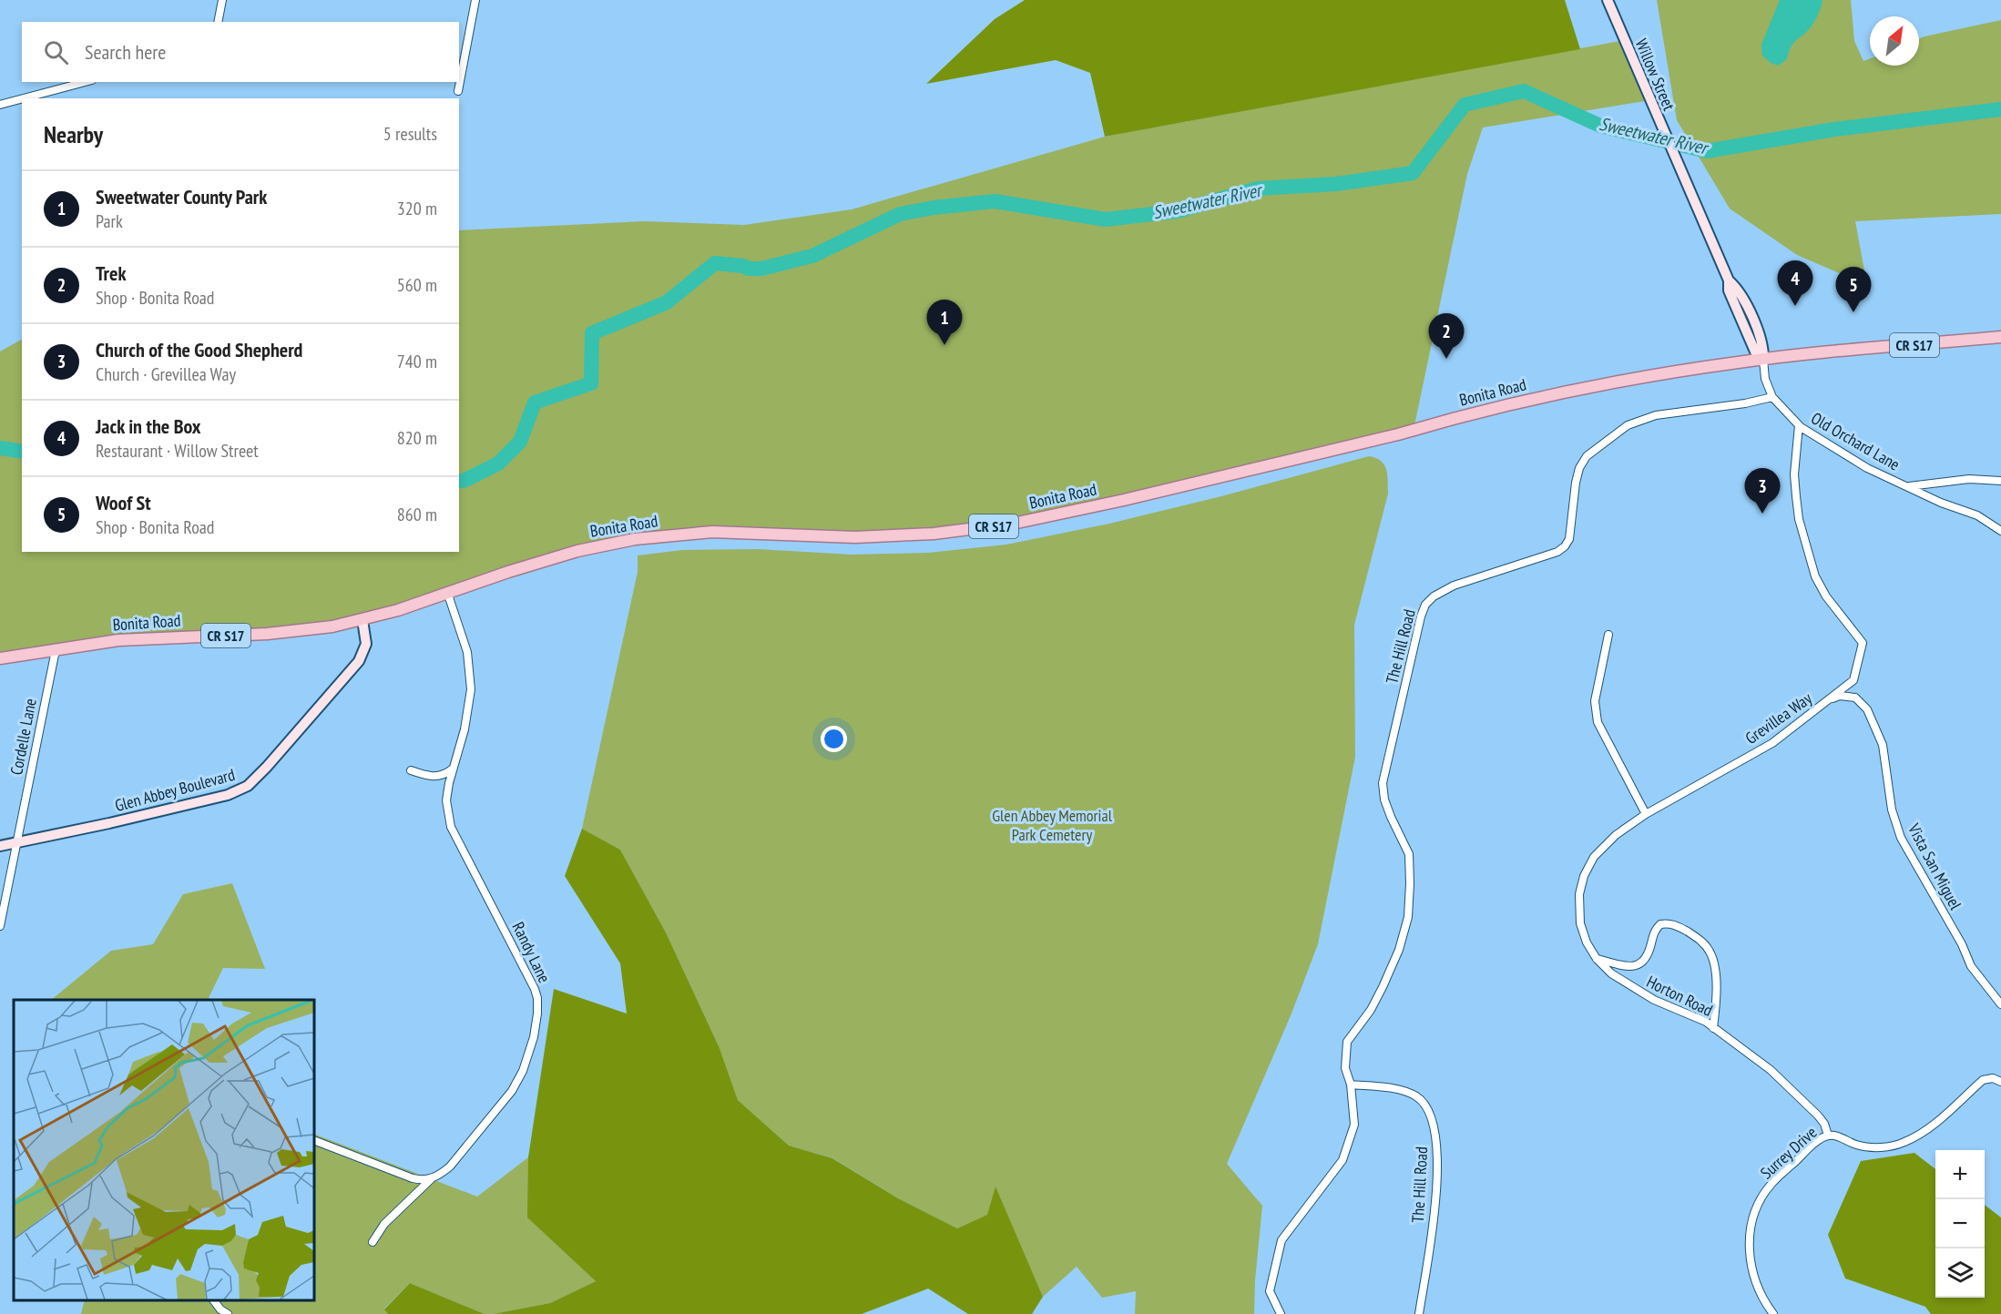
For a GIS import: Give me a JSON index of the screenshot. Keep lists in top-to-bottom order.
{
  "streets": {
    "main road": ["CR S17", "Bonita Road"],
    "street": [
      "Willow Street",
      "Old Orchard Lane",
      "The Hill Road",
      "Grevillea Way",
      "Cordelle Lane",
      "Glen Abbey Boulevard",
      "Vista San Miguel",
      "Randy Lane",
      "Horton Road",
      "Surrey Drive"
    ]
  },
  "crossings": [
    ["Willow Street", "Bonita Road"],
    ["Willow Street", "Old Orchard Lane"],
    ["Bonita Road", "Old Orchard Lane"],
    ["Bonita Road", "Cordelle Lane"],
    ["Bonita Road", "Glen Abbey Boulevard"],
    ["Bonita Road", "Randy Lane"],
    ["Old Orchard Lane", "The Hill Road"],
    ["Old Orchard Lane", "Grevillea Way"],
    ["Grevillea Way", "Vista San Miguel"],
    ["Grevillea Way", "Horton Road"],
    ["Cordelle Lane", "Glen Abbey Boulevard"],
    ["Horton Road", "Surrey Drive"]
  ],
  "water": ["Sweetwater River"],
  "parks": ["Glen Abbey Memorial Park Cemetery"],
  "north": "top right",
  "page": {
    "search": "Search here",
    "heading": ["Nearby", "5 results"],
    "list": [
      {
        "mark": "1",
        "name": "Sweetwater County Park",
        "note": "Park",
        "value": "320 m"
      },
      {
        "mark": "2",
        "name": "Trek",
        "note": "Shop · Bonita Road",
        "value": "560 m"
      },
      {
        "mark": "3",
        "name": "Church of the Good Shepherd",
        "note": "Church · Grevillea Way",
        "value": "740 m"
      },
      {
        "mark": "4",
        "name": "Jack in the Box",
        "note": "Restaurant · Willow Street",
        "value": "820 m"
      },
      {
        "mark": "5",
        "name": "Woof St",
        "note": "Shop · Bonita Road",
        "value": "860 m"
      }
    ],
    "pins": [
      "4",
      "5",
      "1",
      "2",
      "3"
    ],
    "map_buttons": ["+", "−"]
  }
}
